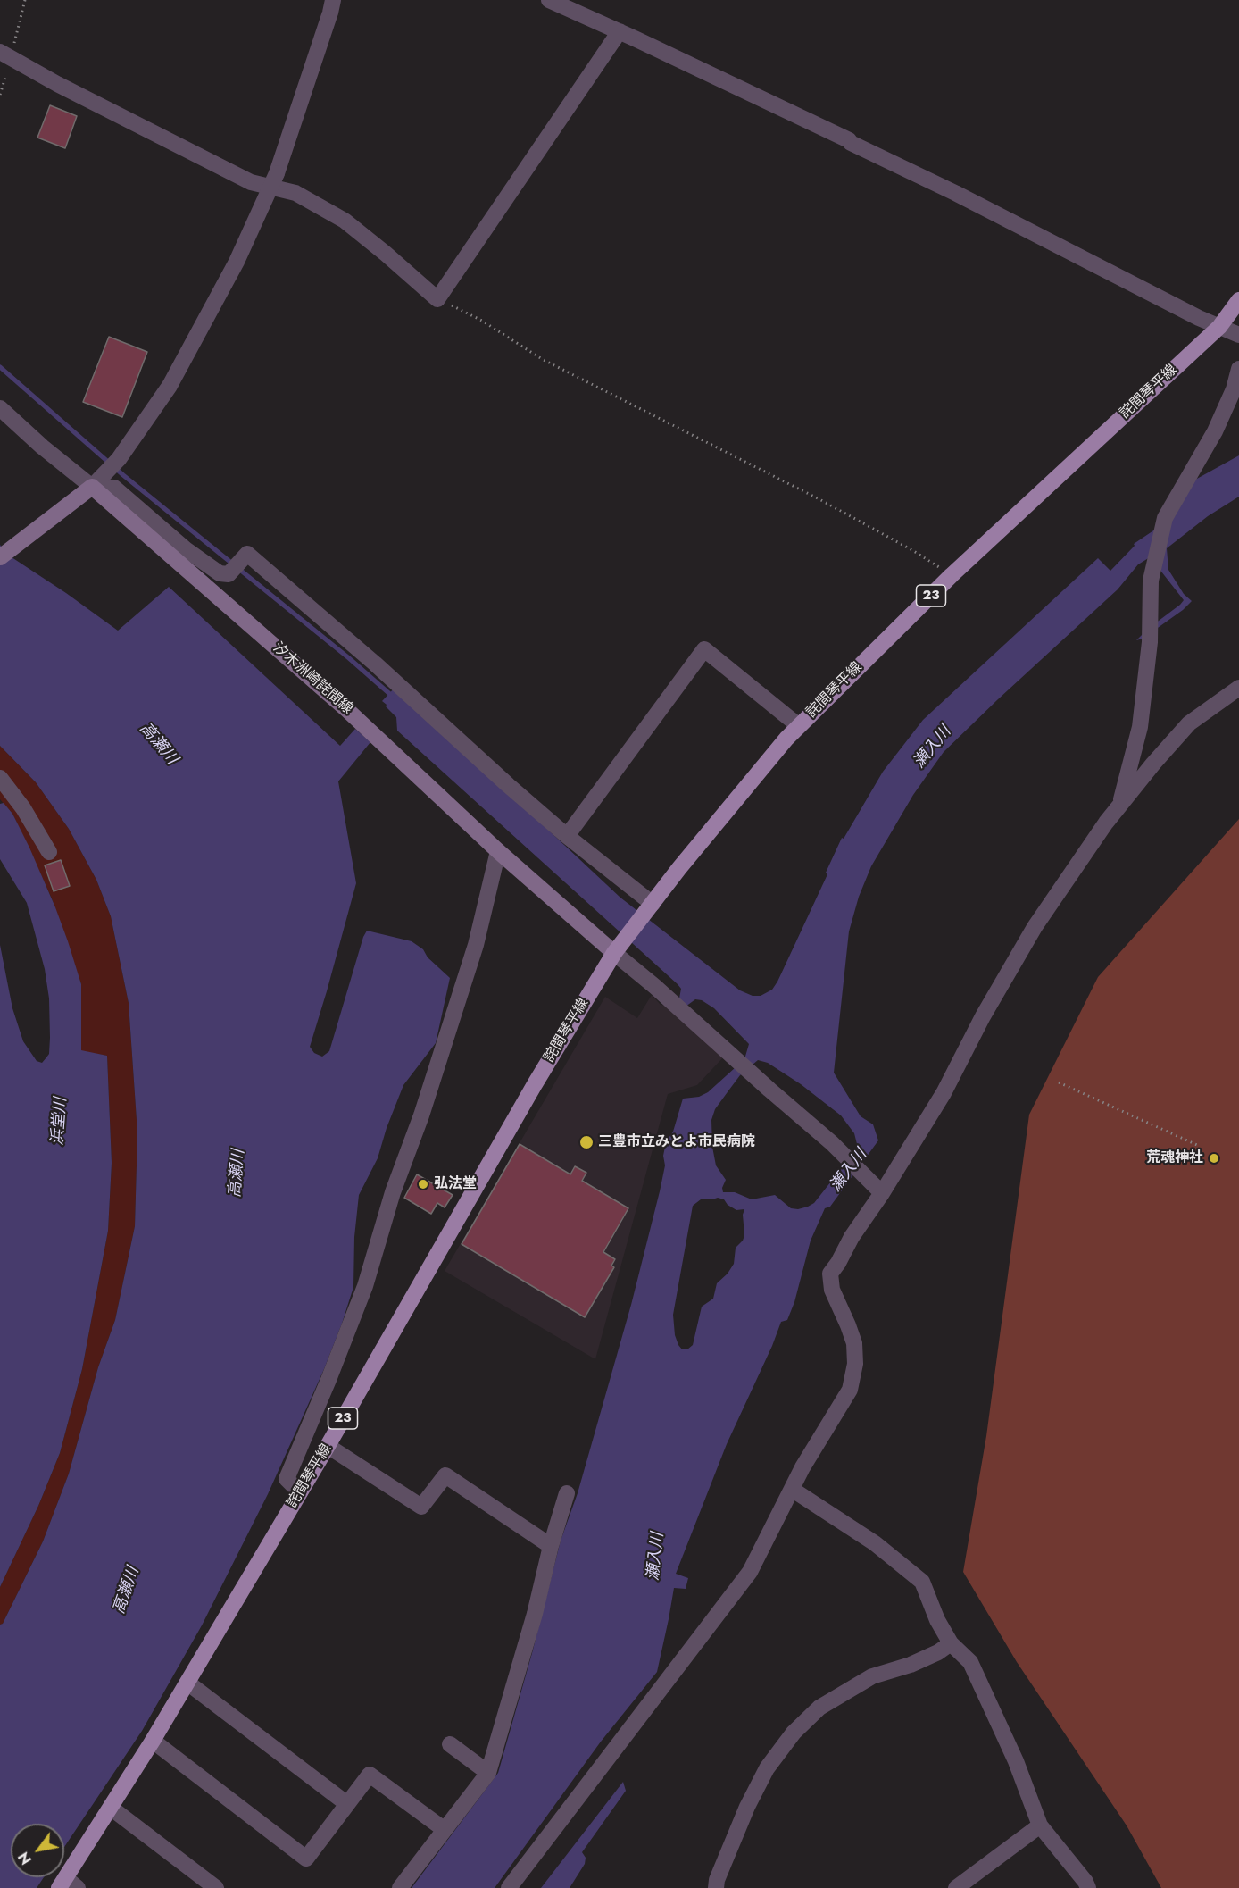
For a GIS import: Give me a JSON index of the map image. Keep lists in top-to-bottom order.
{
  "streets": {
    "main road": ["詫間琴平線", "23", "汐木洲崎詫間線"]
  },
  "crossings": [
    ["詫間琴平線", "汐木洲崎詫間線"]
  ],
  "water": ["高瀬川", "瀬入川", "浜堂川"],
  "places": ["三豊市立みとよ市民病院", "荒魂神社", "弘法堂"],
  "north": "bottom left"
}
